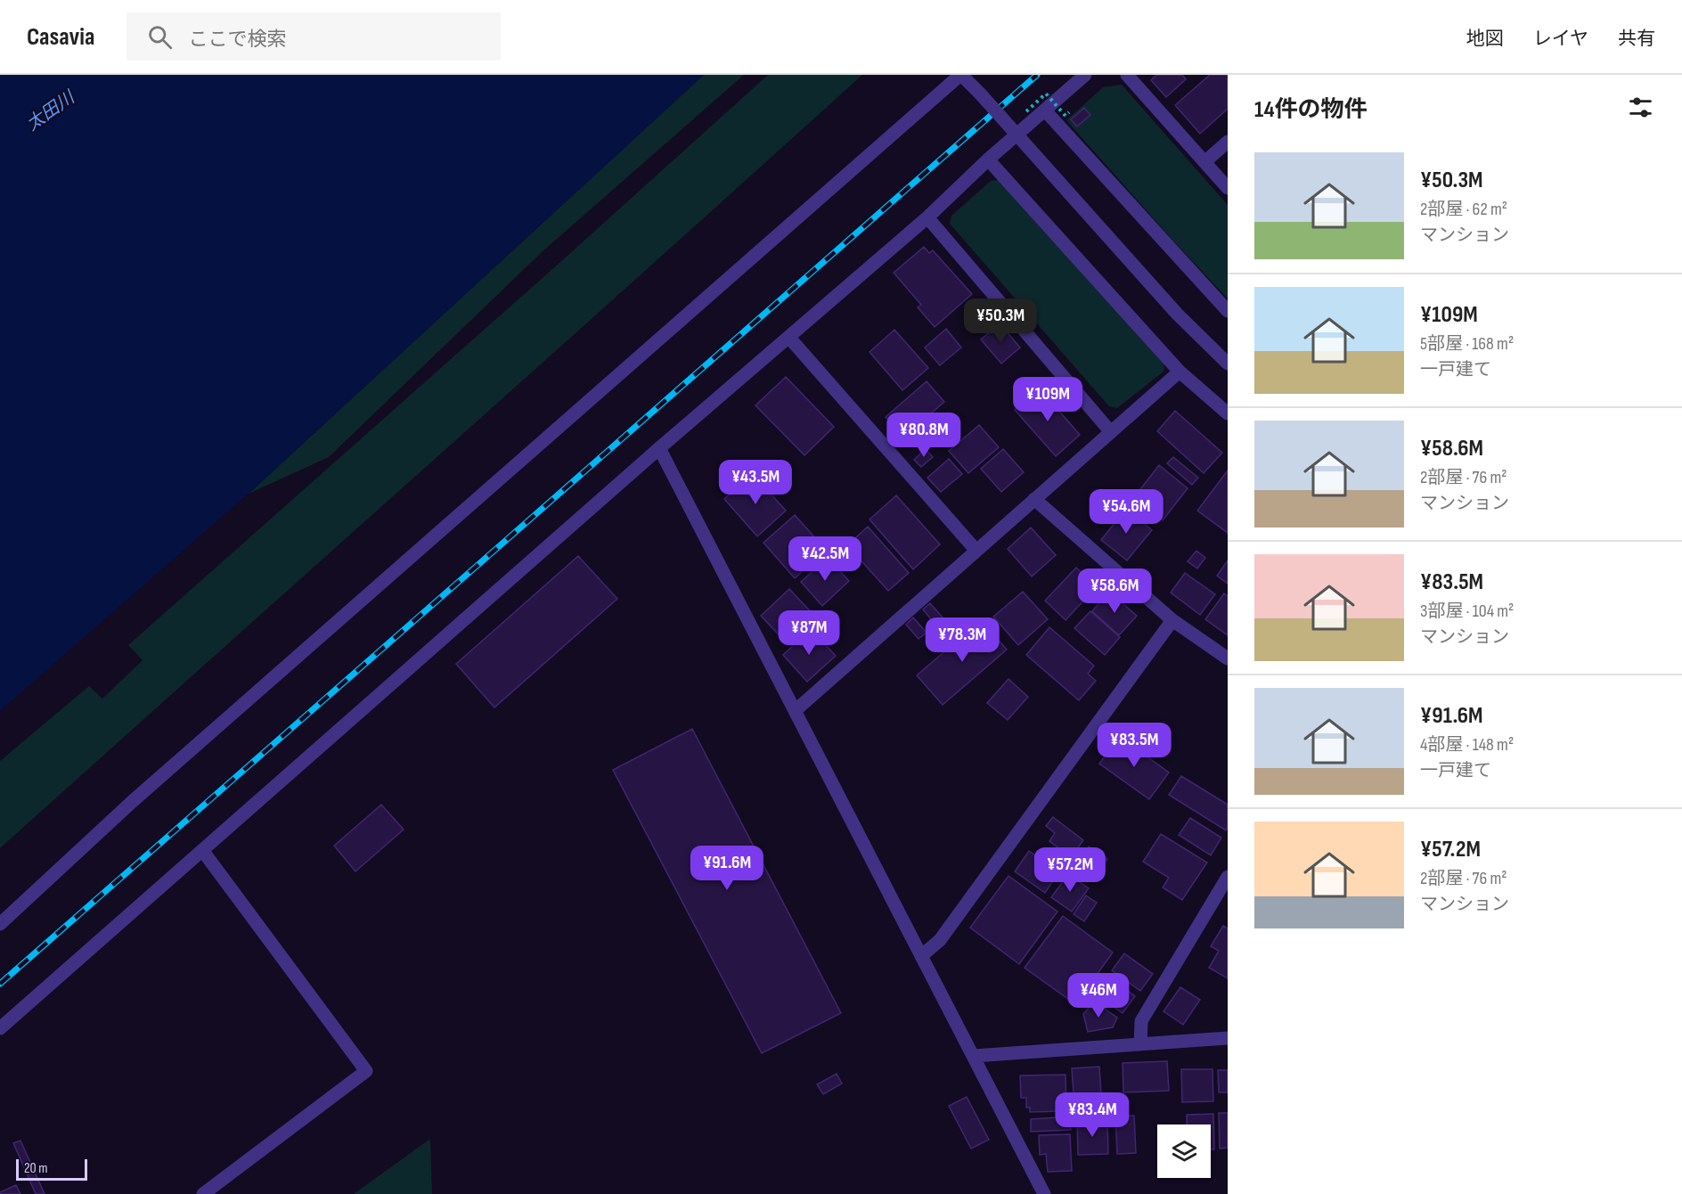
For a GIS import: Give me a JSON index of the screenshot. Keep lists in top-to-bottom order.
{
  "water": ["太田川"],
  "scale_bar": "20 m",
  "page": {
    "header": "Casavia",
    "search": "ここで検索",
    "nav": ["地図", "レイヤ", "共有"],
    "heading": "14件の物件",
    "list": [
      {
        "name": "¥50.3M",
        "note": "2部屋 · 62 m² · マンション"
      },
      {
        "name": "¥109M",
        "note": "5部屋 · 168 m² · 一戸建て"
      },
      {
        "name": "¥58.6M",
        "note": "2部屋 · 76 m² · マンション"
      },
      {
        "name": "¥83.5M",
        "note": "3部屋 · 104 m² · マンション"
      },
      {
        "name": "¥91.6M",
        "note": "4部屋 · 148 m² · 一戸建て"
      },
      {
        "name": "¥57.2M",
        "note": "2部屋 · 76 m² · マンション"
      }
    ],
    "price": [
      "¥50.3M",
      "¥109M",
      "¥80.8M",
      "¥43.5M",
      "¥54.6M",
      "¥42.5M",
      "¥58.6M",
      "¥87M",
      "¥78.3M",
      "¥83.5M",
      "¥91.6M",
      "¥57.2M",
      "¥46M",
      "¥83.4M"
    ],
    "scale": "20 m"
  }
}
